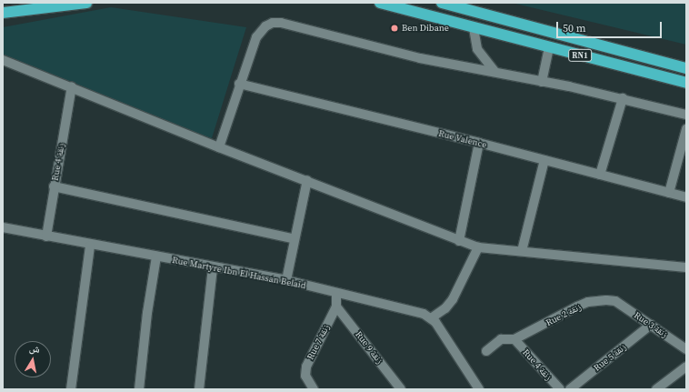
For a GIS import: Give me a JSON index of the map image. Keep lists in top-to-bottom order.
{
  "streets": {
    "highway": ["RN1"],
    "street": [
      "Rue Valence",
      "Rue 4 زنقة",
      "Rue Martyre Ibn El Hassan Belaid",
      "Rue 2 زنقة",
      "Rue 3 زنقة",
      "Rue 7 زنقة",
      "Rue 9 زنقة",
      "Rue 5 زنقة"
    ]
  },
  "crossings": [
    ["Rue 4 زنقة", "Rue Martyre Ibn El Hassan Belaid"],
    ["Rue 4 زنقة", "Rue 2 زنقة"],
    ["Rue Martyre Ibn El Hassan Belaid", "Rue 7 زنقة"],
    ["Rue 2 زنقة", "Rue 3 زنقة"],
    ["Rue 3 زنقة", "Rue 5 زنقة"],
    ["Rue 7 زنقة", "Rue 9 زنقة"]
  ],
  "places": ["Ben Dibane"],
  "scale_bar": "50 m",
  "north": "top"
}
